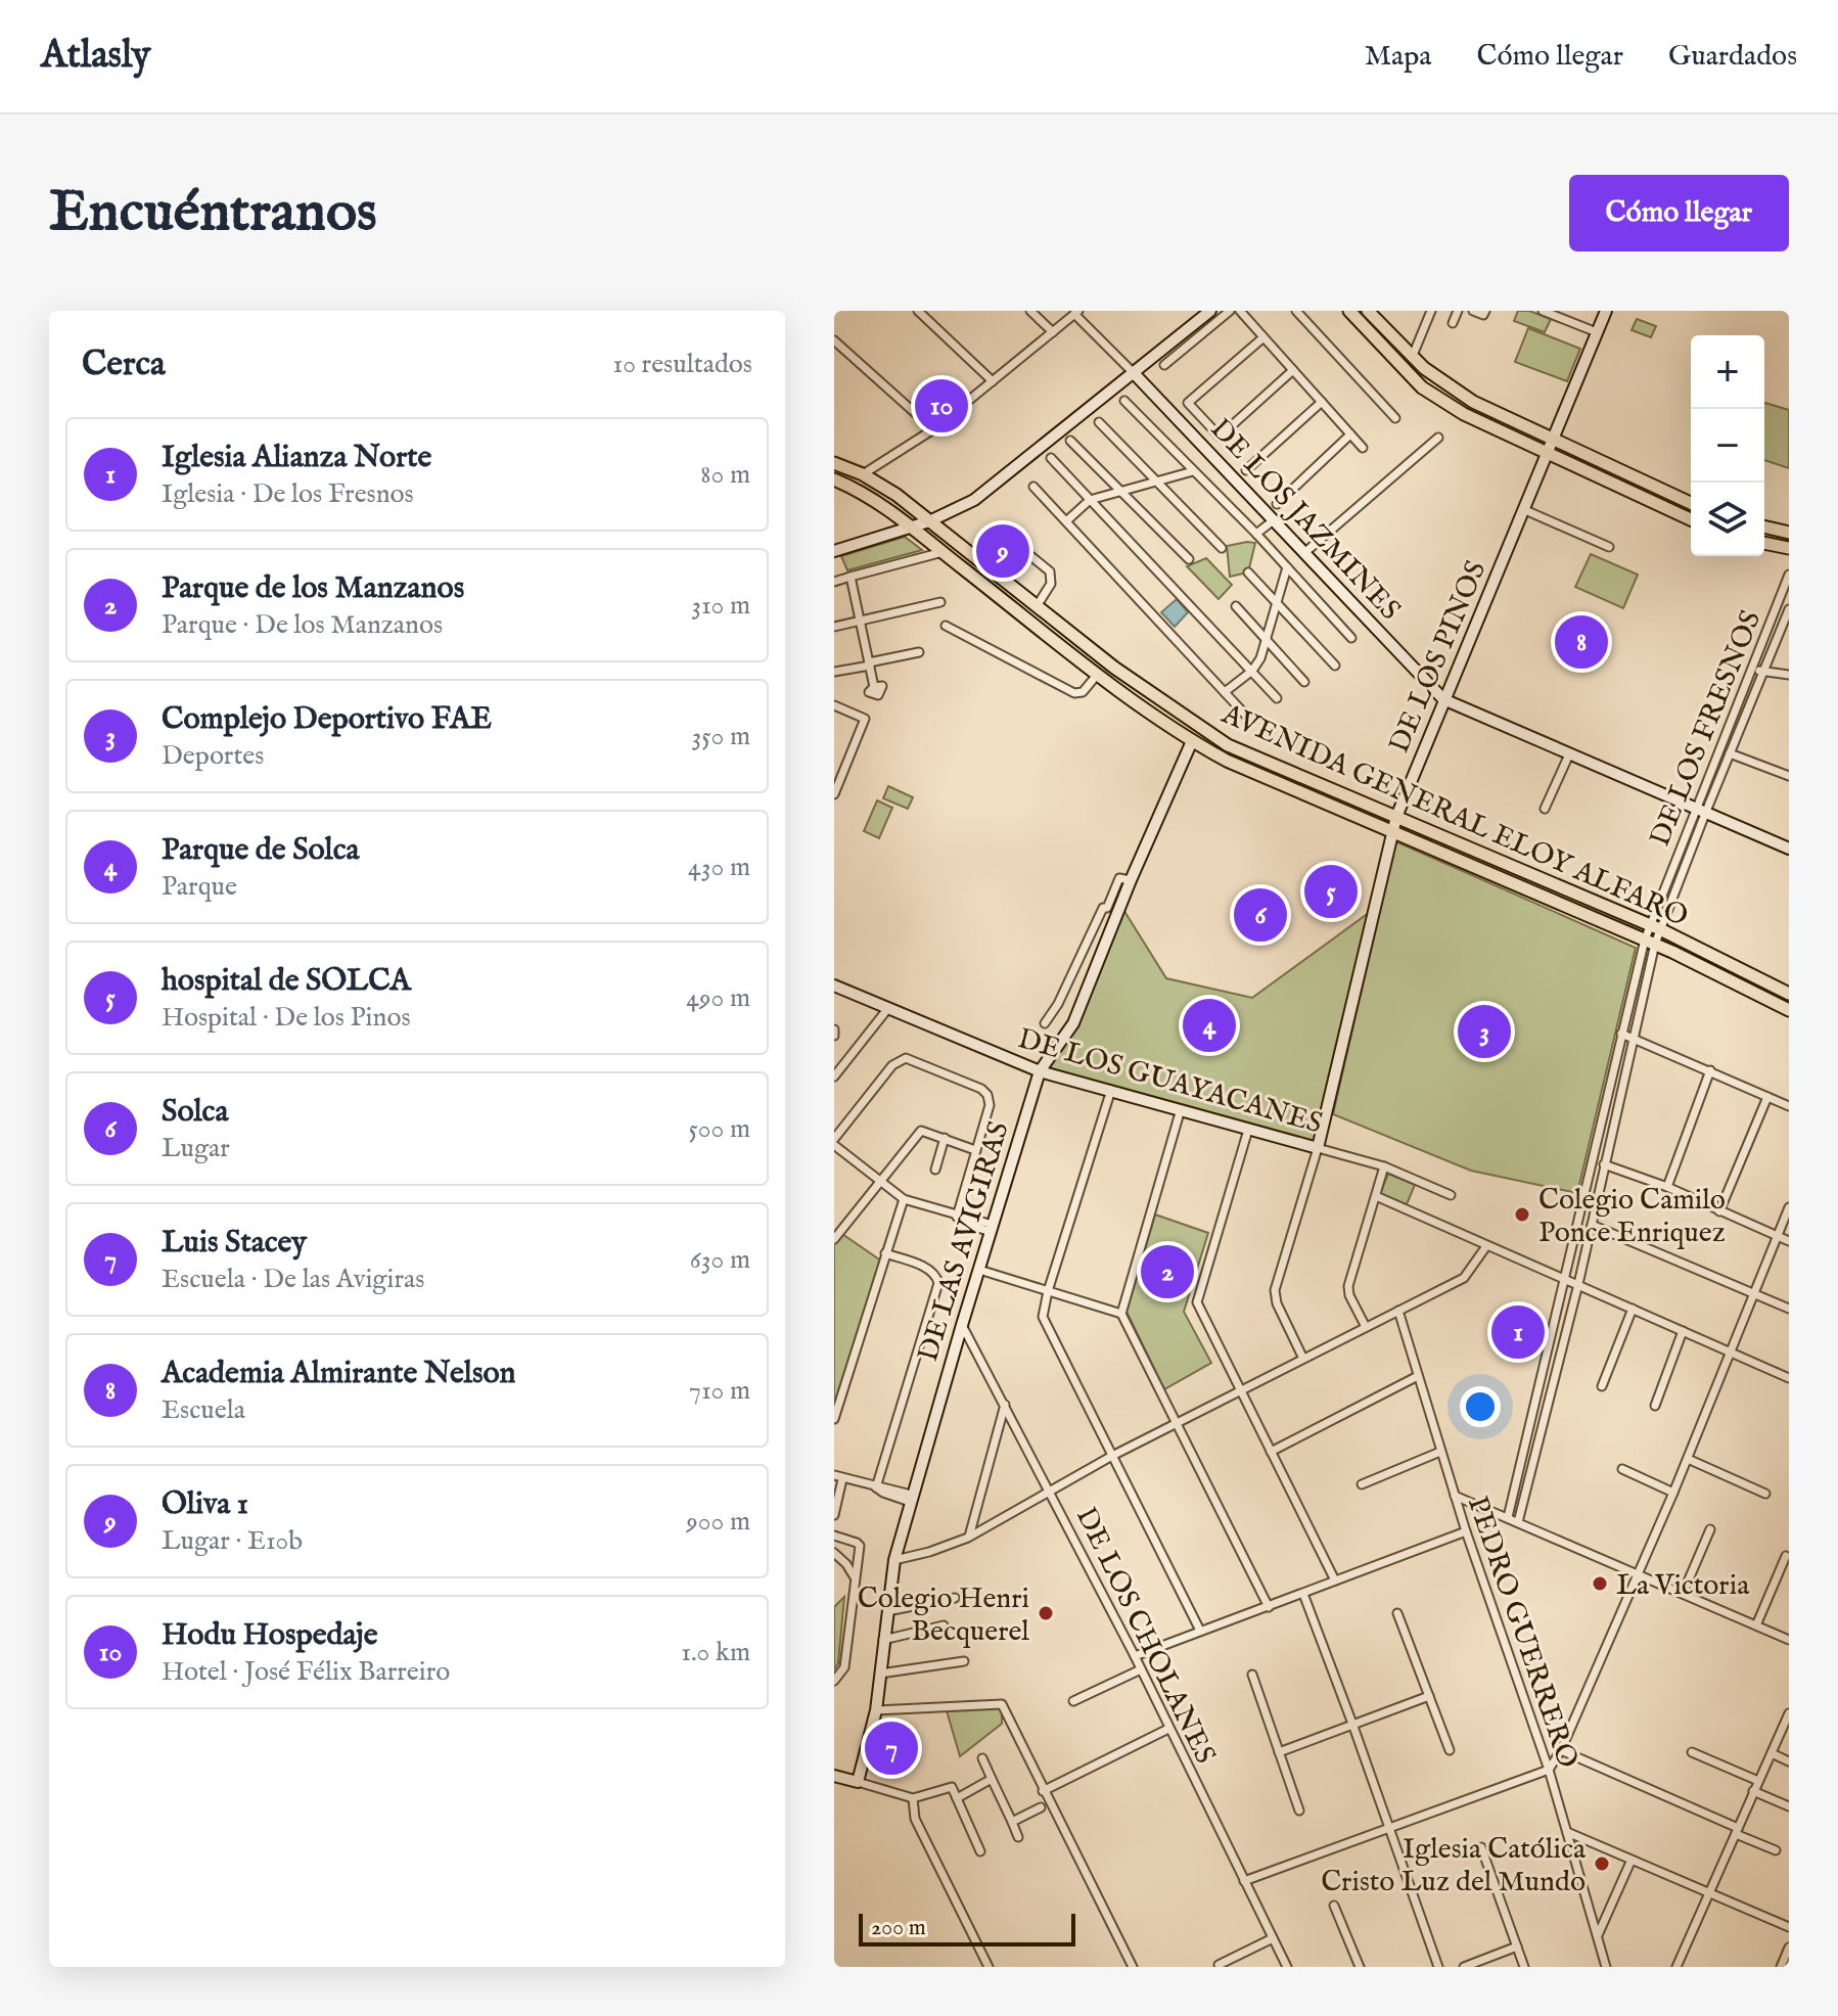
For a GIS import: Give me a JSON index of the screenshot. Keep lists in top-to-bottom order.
{
  "streets": {
    "main road": ["AVENIDA GENERAL ELOY ALFARO"],
    "street": [
      "DE LOS JAZMINES",
      "DE LOS PINOS",
      "DE LOS FRESNOS",
      "DE LOS GUAYACANES",
      "DE LAS AVIGIRAS",
      "PEDRO GUERRERO",
      "DE LOS CHOLANES"
    ]
  },
  "crossings": [
    ["DE LOS JAZMINES", "DE LOS PINOS"],
    ["DE LOS JAZMINES", "DE LOS FRESNOS"],
    ["DE LOS PINOS", "AVENIDA GENERAL ELOY ALFARO"],
    ["DE LOS PINOS", "DE LOS GUAYACANES"],
    ["DE LOS FRESNOS", "AVENIDA GENERAL ELOY ALFARO"],
    ["AVENIDA GENERAL ELOY ALFARO", "DE LAS AVIGIRAS"],
    ["DE LOS GUAYACANES", "DE LAS AVIGIRAS"],
    ["DE LAS AVIGIRAS", "DE LOS CHOLANES"]
  ],
  "places": [
    "Colegio Camilo Ponce Enriquez",
    "La Victoria",
    "Colegio Henri Becquerel",
    "Iglesia Católica Cristo Luz del Mundo"
  ],
  "scale_bar": "200 m",
  "page": {
    "header": "Atlasly",
    "nav": ["Mapa", "Cómo llegar", "Guardados"],
    "buttons": "Cómo llegar",
    "title": "Encuéntranos",
    "heading": ["Cerca", "10 resultados"],
    "map_buttons": ["+", "−"],
    "pins": [
      "10",
      "9",
      "8",
      "5",
      "6",
      "4",
      "3",
      "2",
      "1",
      "7"
    ],
    "list": [
      {
        "mark": "1",
        "name": "Iglesia Alianza Norte",
        "note": "Iglesia · De los Fresnos",
        "value": "80 m"
      },
      {
        "mark": "2",
        "name": "Parque de los Manzanos",
        "note": "Parque · De los Manzanos",
        "value": "310 m"
      },
      {
        "mark": "3",
        "name": "Complejo Deportivo FAE",
        "note": "Deportes",
        "value": "350 m"
      },
      {
        "mark": "4",
        "name": "Parque de Solca",
        "note": "Parque",
        "value": "430 m"
      },
      {
        "mark": "5",
        "name": "hospital de SOLCA",
        "note": "Hospital · De los Pinos",
        "value": "490 m"
      },
      {
        "mark": "6",
        "name": "Solca",
        "note": "Lugar",
        "value": "500 m"
      },
      {
        "mark": "7",
        "name": "Luis Stacey",
        "note": "Escuela · De las Avigiras",
        "value": "630 m"
      },
      {
        "mark": "8",
        "name": "Academia Almirante Nelson",
        "note": "Escuela",
        "value": "710 m"
      },
      {
        "mark": "9",
        "name": "Oliva 1",
        "note": "Lugar · E10b",
        "value": "900 m"
      },
      {
        "mark": "10",
        "name": "Hodu Hospedaje",
        "note": "Hotel · José Félix Barreiro",
        "value": "1.0 km"
      }
    ],
    "scale": "200 m"
  }
}
